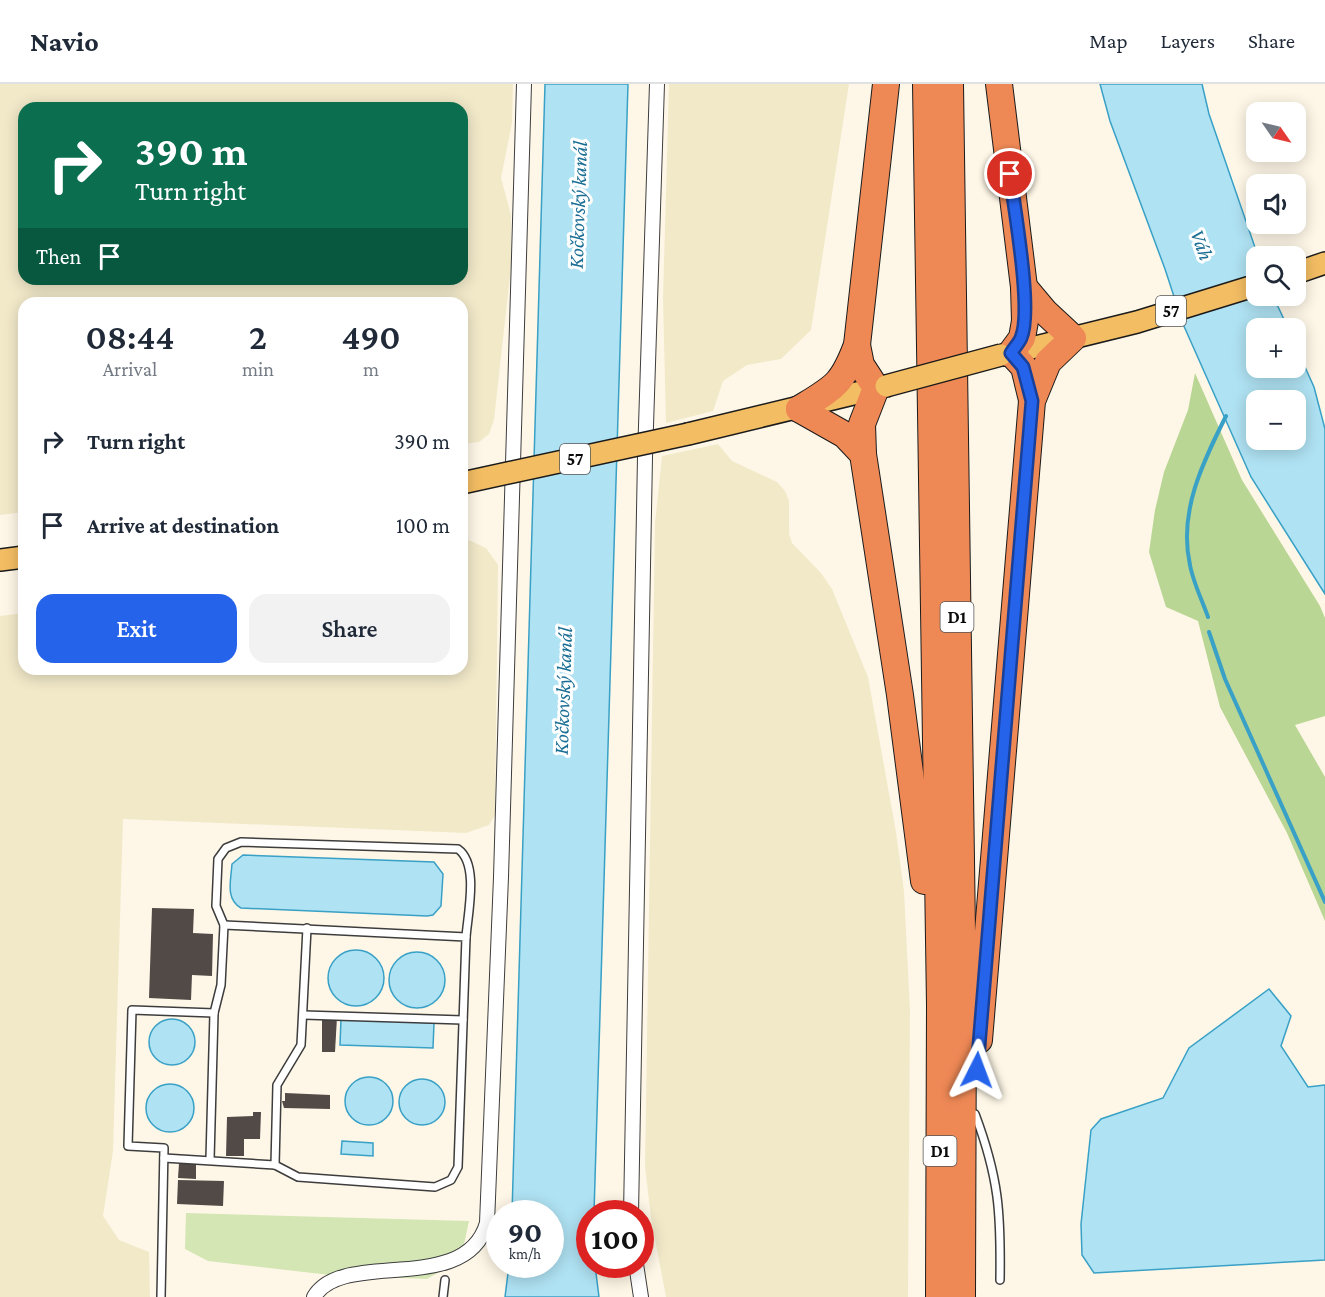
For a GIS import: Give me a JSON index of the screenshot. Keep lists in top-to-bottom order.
{
  "streets": {
    "highway": ["D1"],
    "main road": ["57"]
  },
  "water": ["Kočkovský kanál", "Váh"],
  "north": "bottom right",
  "page": {
    "header": "Navio",
    "nav": ["Map", "Layers", "Share"],
    "map_buttons": ["+", "−"],
    "turn": ["390 m", "Turn right"],
    "then": "Then",
    "eta": [
      "08:44",
      "Arrival",
      "2",
      "min",
      "490",
      "m"
    ],
    "list": [
      {
        "name": "Turn right",
        "value": "390 m"
      },
      {
        "name": "Arrive at destination",
        "value": "100 m"
      }
    ],
    "buttons": ["Exit", "Share"],
    "speed": "90 km/h",
    "limit": "100"
  }
}
